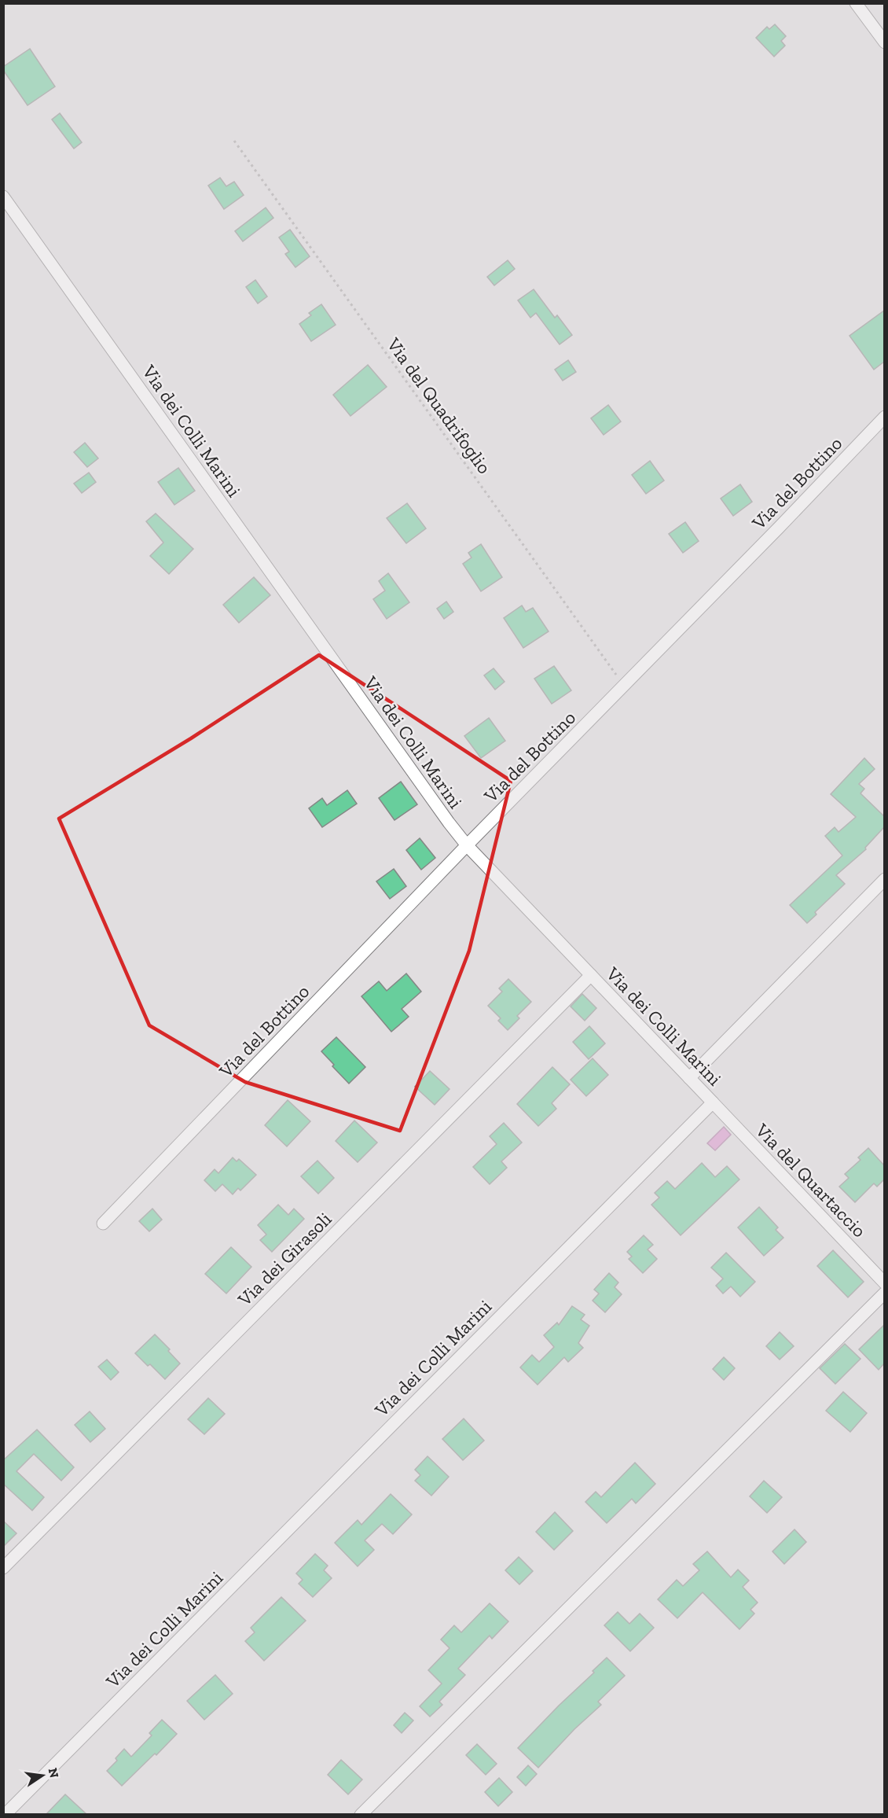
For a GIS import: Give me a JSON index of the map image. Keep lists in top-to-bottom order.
{
  "streets": {
    "street": [
      "Via dei Colli Marini",
      "Via del Bottino",
      "Via del Quartaccio",
      "Via dei Girasoli"
    ],
    "path": ["Via del Quadrifoglio"]
  },
  "crossings": [
    ["Via del Quadrifoglio", "Via del Bottino"],
    ["Via dei Colli Marini", "Via del Bottino"],
    ["Via dei Colli Marini", "Via del Quartaccio"],
    ["Via dei Colli Marini", "Via dei Girasoli"]
  ],
  "north": "right"
}
